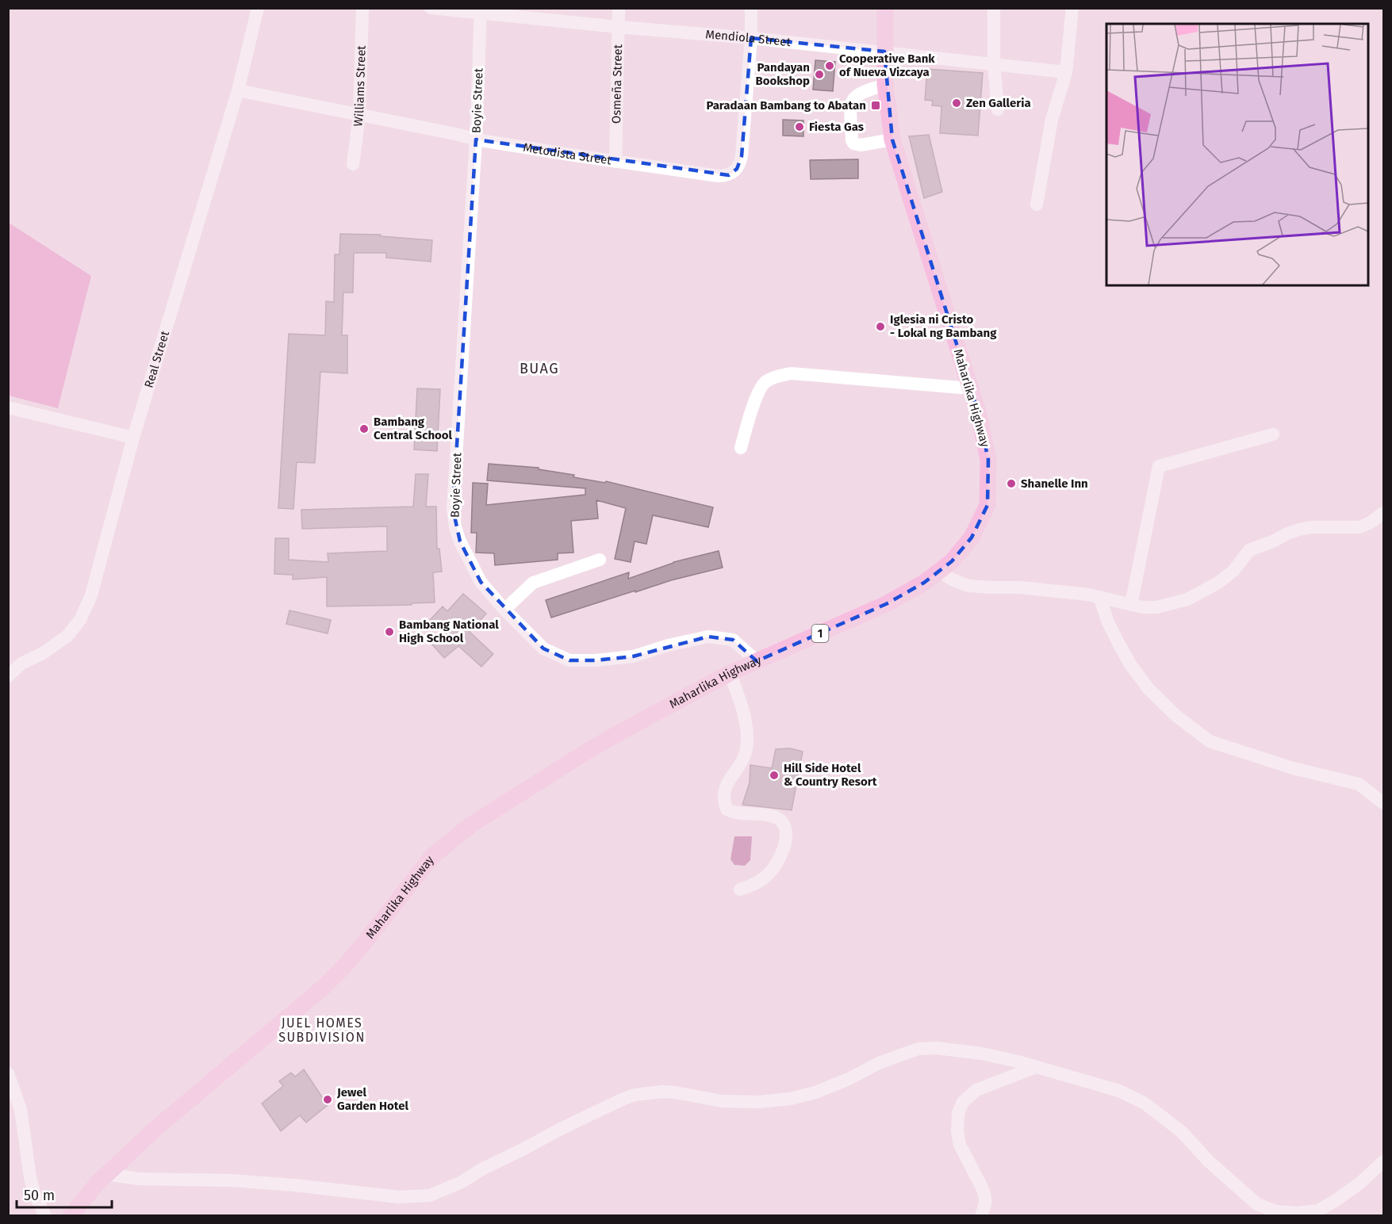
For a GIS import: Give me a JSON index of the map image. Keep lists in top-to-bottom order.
{
  "streets": {
    "main road": ["Maharlika Highway", "1"],
    "street": [
      "Mendiola Street",
      "Osmeña Street",
      "Williams Street",
      "Boyie Street",
      "Metodista Street",
      "Real Street"
    ]
  },
  "crossings": [
    ["Mendiola Street", "Osmeña Street"],
    ["Mendiola Street", "Boyie Street"],
    ["Mendiola Street", "Metodista Street"],
    ["Mendiola Street", "Maharlika Highway"],
    ["Osmeña Street", "Metodista Street"],
    ["Williams Street", "Metodista Street"],
    ["Boyie Street", "Metodista Street"],
    ["Boyie Street", "Maharlika Highway"],
    ["Metodista Street", "Real Street"]
  ],
  "districts": ["BUAG", "JUEL HOMES SUBDIVISION"],
  "places": {
    "other": [
      "Cooperative Bank of Nueva Vizcaya",
      "Pandayan Bookshop",
      "Zen Galleria",
      "Fiesta Gas",
      "Iglesia ni Cristo - Lokal ng Bambang",
      "Bambang Central School",
      "Shanelle Inn",
      "Bambang National High School",
      "Hill Side Hotel & Country Resort",
      "Jewel Garden Hotel"
    ],
    "transit": ["Paradaan Bambang to Abatan"]
  },
  "scale_bar": "50 m"
}
